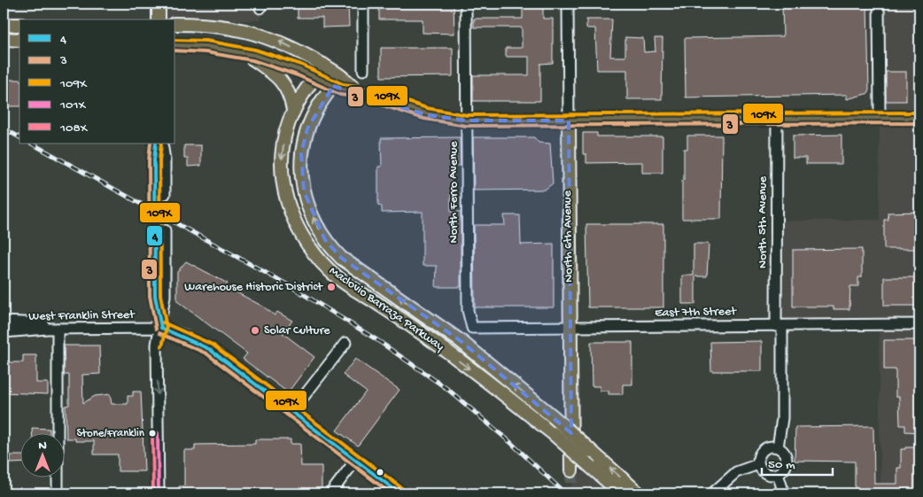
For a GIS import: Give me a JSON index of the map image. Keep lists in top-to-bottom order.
{
  "streets": {
    "main road": ["North 6th Avenue", "Maclovio Barraza Parkway"],
    "street": [
      "North Ferro Avenue",
      "North 5th Avenue",
      "East 7th Street",
      "West Franklin Street"
    ]
  },
  "crossings": [
    ["North Ferro Avenue", "East 7th Street"],
    ["North 5th Avenue", "East 7th Street"],
    ["North 6th Avenue", "East 7th Street"]
  ],
  "places": ["Warehouse Historic District", "Solar Culture", "Stone/Franklin"],
  "lines": [
    "transit line 109X",
    "transit line 3",
    "transit line 4",
    "transit line 101X",
    "transit line 108X"
  ],
  "legend": [
    "4",
    "3",
    "109X",
    "101X",
    "108X"
  ],
  "scale_bar": "50 m",
  "north": "top"
}
